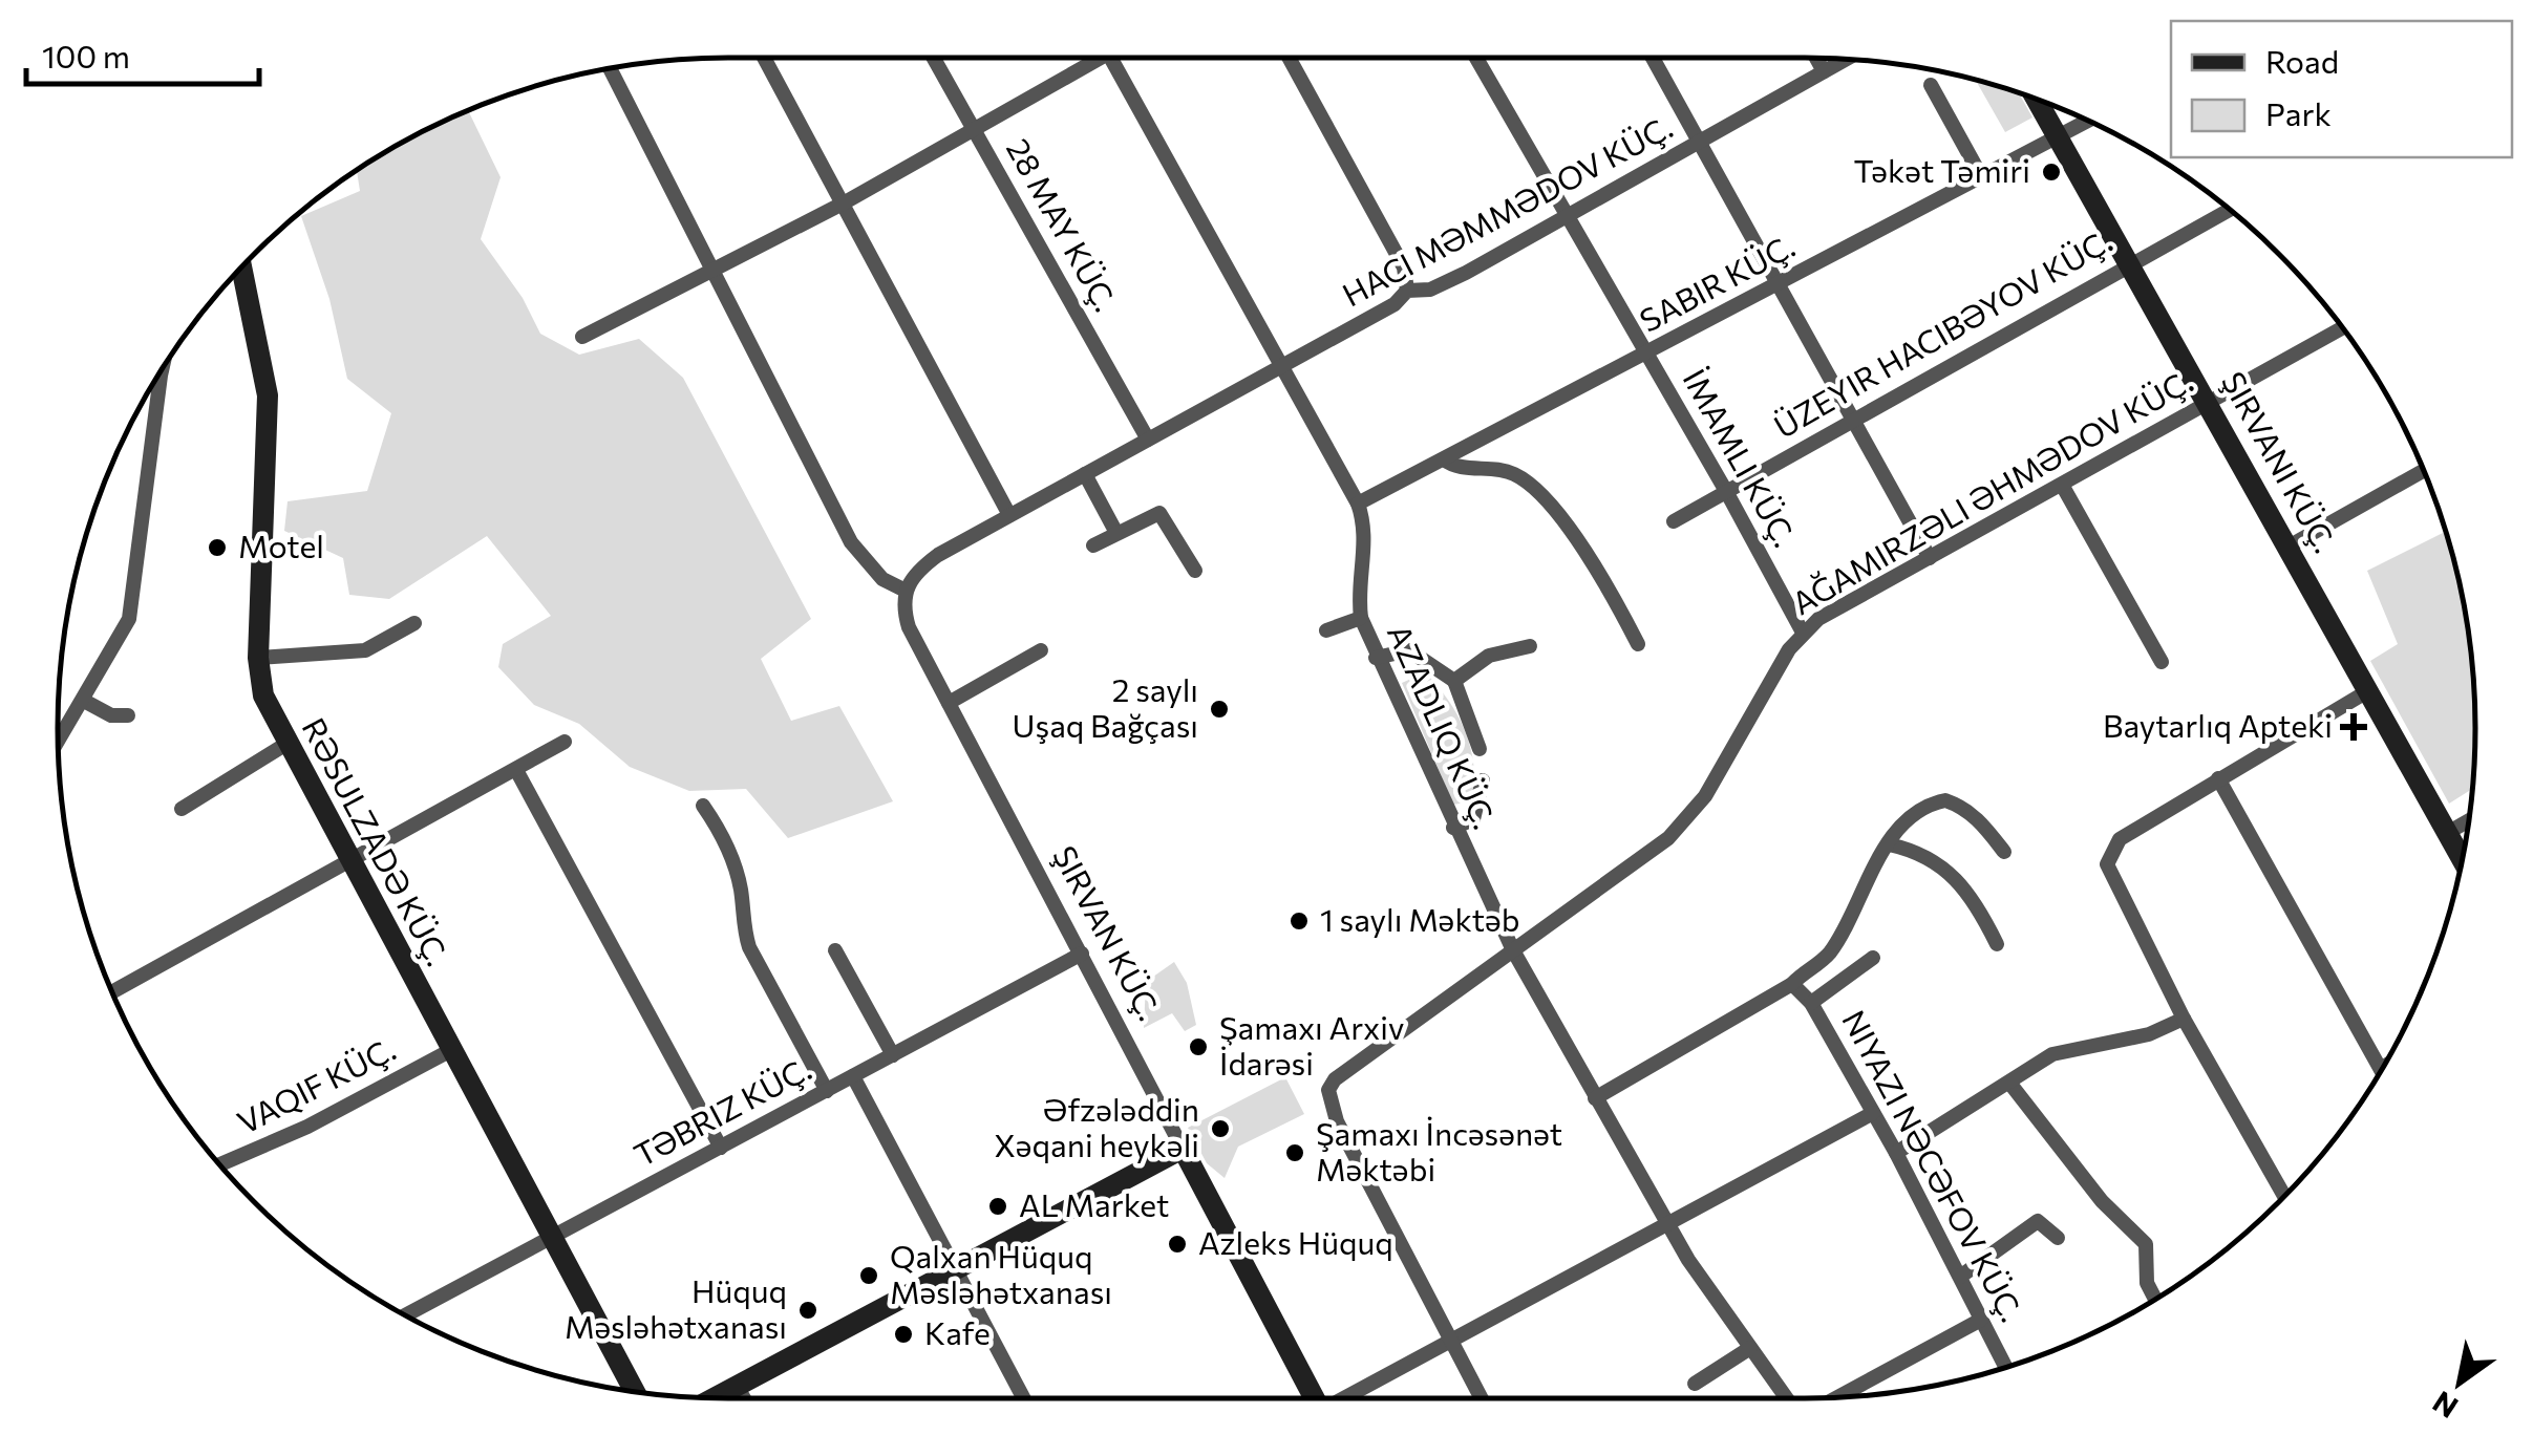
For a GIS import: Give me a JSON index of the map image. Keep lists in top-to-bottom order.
{
  "streets": {
    "street": [
      "28 MAY KÜÇ.",
      "SABIR KÜÇ.",
      "ŞIRVANI KÜÇ.",
      "AĞAMIRZƏLI ƏHMƏDOV KÜÇ.",
      "RƏSULZADƏ KÜÇ.",
      "ŞIRVAN KÜÇ.",
      "VAQIF KÜÇ.",
      "TƏBRIZ KÜÇ.",
      "NIYAZI NƏCƏFOV KÜÇ."
    ]
  },
  "crossings": [
    ["SABIR KÜÇ.", "ŞIRVANI KÜÇ."],
    ["ŞIRVANI KÜÇ.", "AĞAMIRZƏLI ƏHMƏDOV KÜÇ."],
    ["RƏSULZADƏ KÜÇ.", "VAQIF KÜÇ."],
    ["RƏSULZADƏ KÜÇ.", "TƏBRIZ KÜÇ."],
    ["ŞIRVAN KÜÇ.", "TƏBRIZ KÜÇ."]
  ],
  "places": {
    "other": [
      "Təkət Təmiri",
      "Motel",
      "2 saylı Uşaq Bağçası",
      "1 saylı Məktəb",
      "Şamaxı Arxiv İdarəsi",
      "Əfzələddin Xəqani heykəli",
      "Şamaxı İncəsənət Məktəbi",
      "AL Market",
      "Azleks Hüquq",
      "Qalxan Hüquq Məsləhətxanası",
      "Hüquq Məsləhətxanası",
      "Kafe"
    ],
    "health": ["Baytarlıq Apteki"]
  },
  "legend": ["Road", "Park"],
  "scale_bar": "100 m",
  "north": "bottom left"
}
